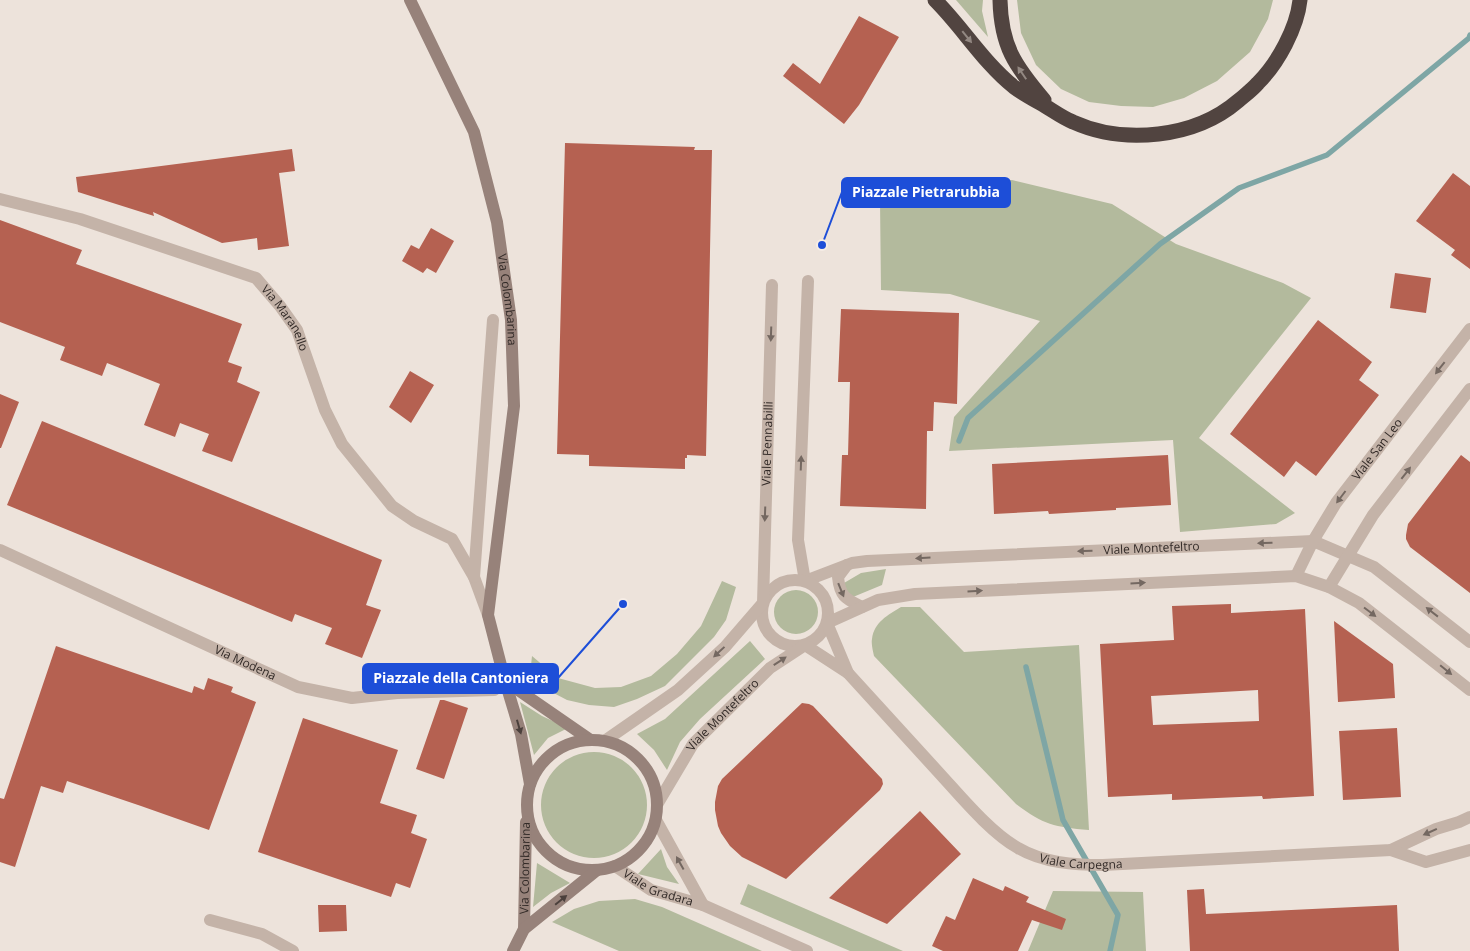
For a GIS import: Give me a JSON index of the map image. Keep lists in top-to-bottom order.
{
  "streets": {
    "street": [
      "Via Colombarina",
      "Via Maranello",
      "Viale Pennabilli",
      "Viale San Leo",
      "Viale Montefeltro",
      "Via Modena",
      "Viale Carpegna",
      "Viale Gradara"
    ]
  },
  "crossings": [
    ["Via Colombarina", "Via Maranello"],
    ["Via Colombarina", "Viale Montefeltro"],
    ["Via Colombarina", "Via Modena"],
    ["Via Colombarina", "Viale Gradara"],
    ["Viale Pennabilli", "Viale Montefeltro"],
    ["Viale Pennabilli", "Viale Carpegna"],
    ["Viale San Leo", "Viale Montefeltro"],
    ["Viale Montefeltro", "Viale Carpegna"],
    ["Viale Montefeltro", "Viale Gradara"]
  ],
  "places": ["Piazzale Pietrarubbia", "Piazzale della Cantoniera"]
}
